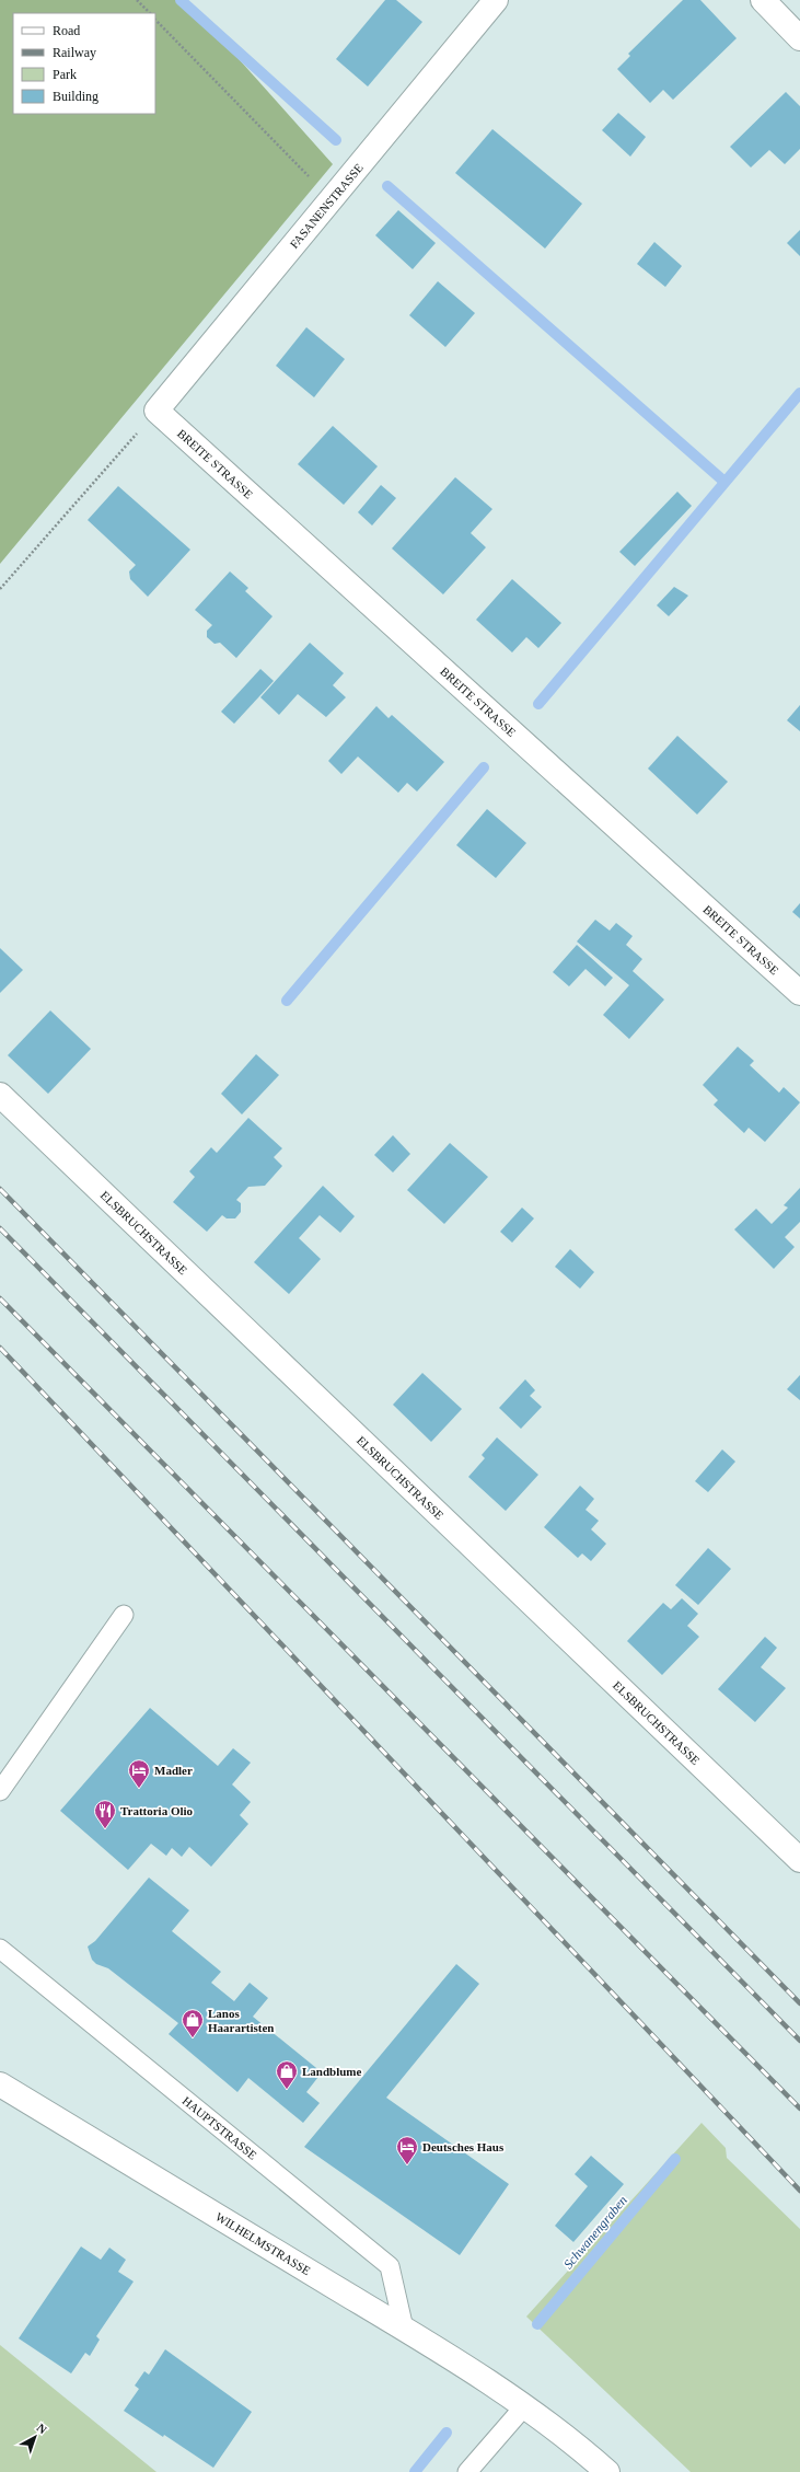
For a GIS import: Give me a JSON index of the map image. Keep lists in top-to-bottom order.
{
  "streets": {
    "street": [
      "FASANENSTRASSE",
      "BREITE STRASSE",
      "ELSBRUCHSTRASSE",
      "WILHELMSTRASSE"
    ],
    "lane": ["HAUPTSTRASSE"]
  },
  "crossings": [
    ["FASANENSTRASSE", "BREITE STRASSE"],
    ["HAUPTSTRASSE", "WILHELMSTRASSE"]
  ],
  "water": ["Schwanengraben"],
  "places": {
    "hotel": ["Madler", "Deutsches Haus"],
    "restaurant": ["Trattoria Olio"],
    "shop": ["Lanos Haarartisten", "Landblume"]
  },
  "legend": [
    "Road",
    "Railway",
    "Park",
    "Building"
  ],
  "north": "top right"
}
